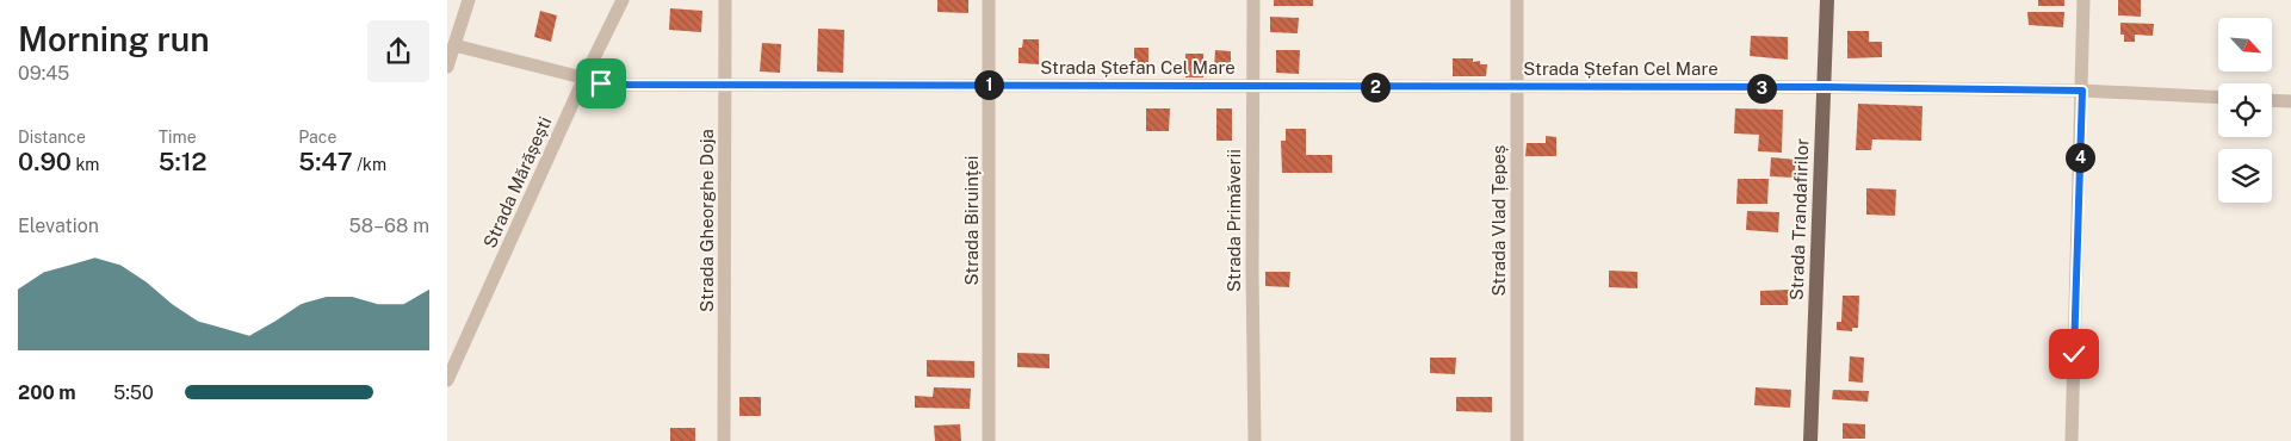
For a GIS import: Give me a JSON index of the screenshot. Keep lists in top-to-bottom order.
{
  "streets": {
    "main road": ["Strada Trandafirilor"],
    "street": [
      "Strada Ștefan Cel Mare",
      "Strada Mărășești",
      "Strada Gheorghe Doja",
      "Strada Biruinței",
      "Strada Primăverii",
      "Strada Vlad Țepeș"
    ]
  },
  "crossings": [
    ["Strada Ștefan Cel Mare", "Strada Mărășești"],
    ["Strada Ștefan Cel Mare", "Strada Trandafirilor"],
    ["Strada Ștefan Cel Mare", "Strada Gheorghe Doja"],
    ["Strada Ștefan Cel Mare", "Strada Biruinței"],
    ["Strada Ștefan Cel Mare", "Strada Primăverii"],
    ["Strada Ștefan Cel Mare", "Strada Vlad Țepeș"]
  ],
  "north": "bottom right",
  "page": {
    "heading": ["Morning run", "09:45"],
    "pins": [
      "1",
      "2",
      "3",
      "4"
    ],
    "stats": [
      ["Distance", "0.90 km"],
      ["Time", "5:12"],
      ["Pace", "5:47 /km"]
    ],
    "chart": ["Elevation", "58–68 m"],
    "list": [
      {
        "name": "200 m",
        "note": "5:50"
      }
    ]
  }
}
